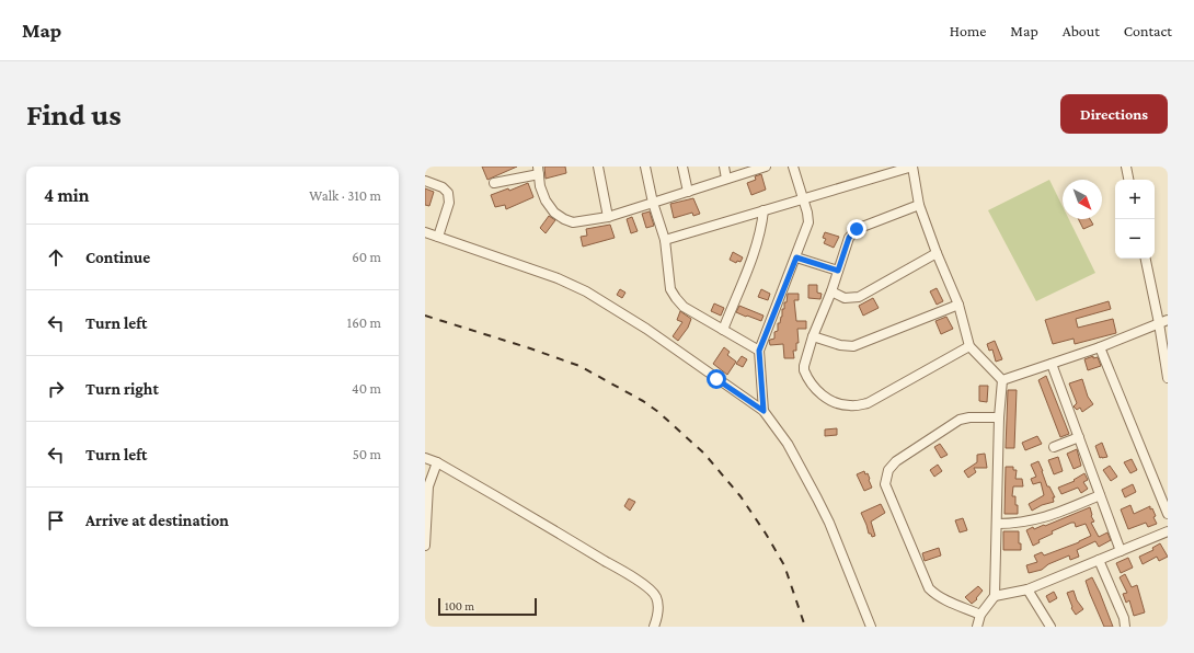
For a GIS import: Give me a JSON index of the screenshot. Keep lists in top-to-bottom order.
{
  "scale_bar": "100 m",
  "north": "bottom right",
  "page": {
    "header": "Map",
    "nav": [
      "Home",
      "Map",
      "About",
      "Contact"
    ],
    "buttons": "Directions",
    "title": "Find us",
    "heading": ["4 min", "Walk · 310 m"],
    "map_buttons": ["+", "−"],
    "list": [
      ["Continue", "60 m"],
      ["Turn left", "160 m"],
      ["Turn right", "40 m"],
      ["Turn left", "50 m"],
      "Arrive at destination"
    ],
    "scale": "100 m"
  }
}
